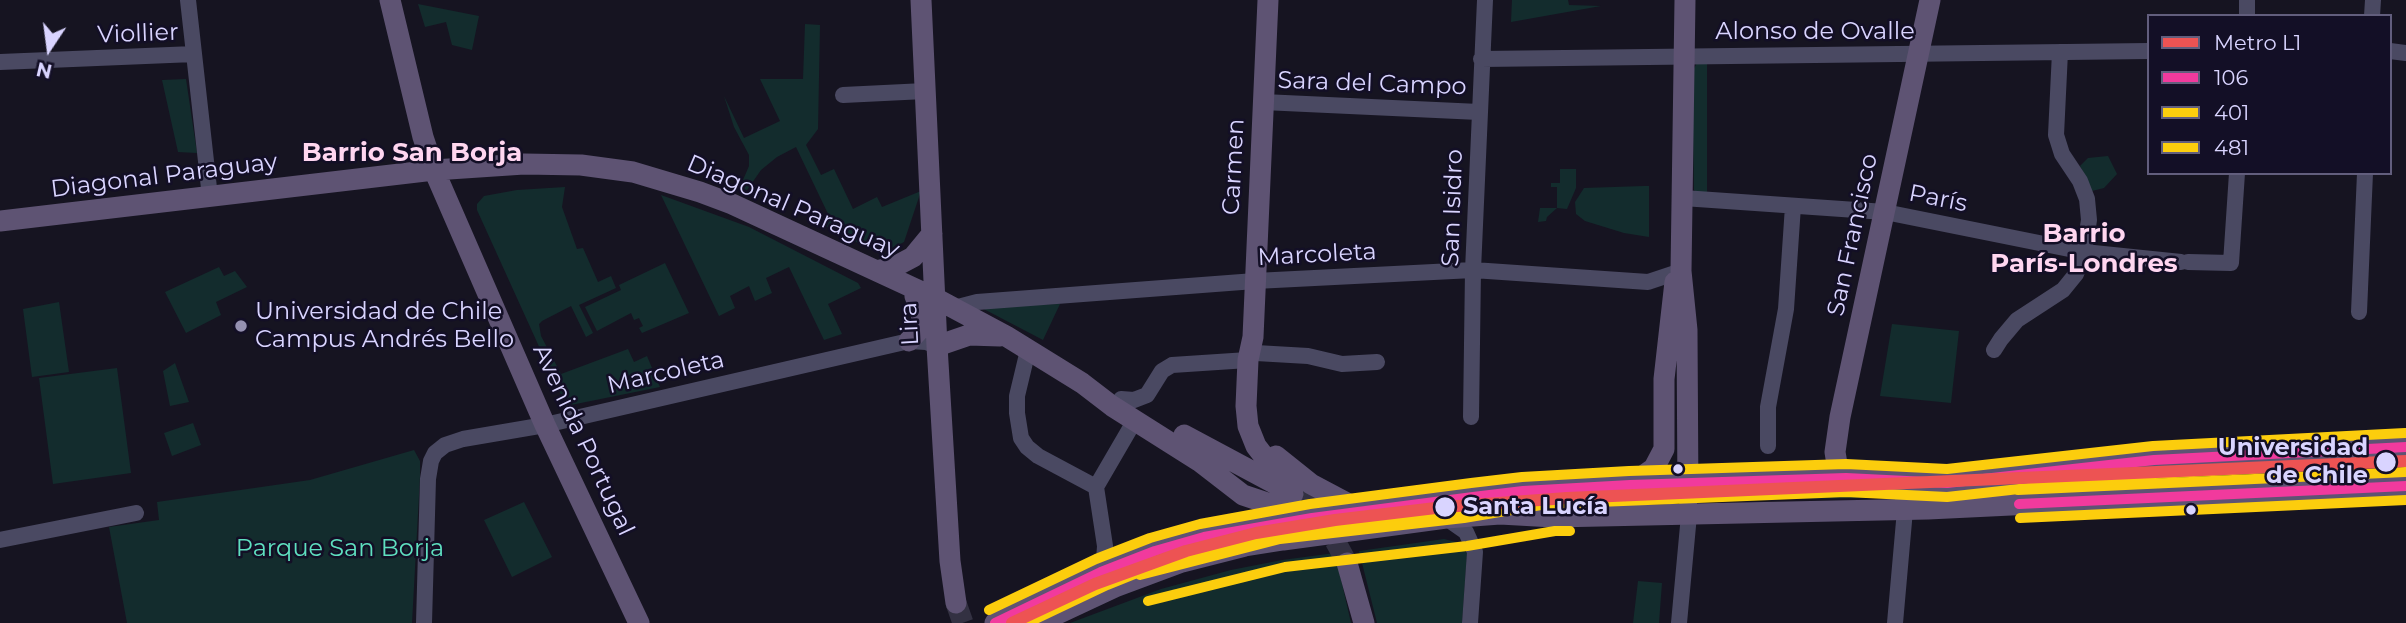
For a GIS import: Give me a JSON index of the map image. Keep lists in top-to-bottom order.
{
  "streets": {
    "main road": [
      "Carmen",
      "Diagonal Paraguay",
      "San Francisco",
      "Lira",
      "Avenida Portugal"
    ],
    "street": [
      "Alonso de Ovalle",
      "Viollier",
      "Sara del Campo",
      "París",
      "San Isidro",
      "Marcoleta"
    ]
  },
  "crossings": [
    ["Alonso de Ovalle", "San Isidro"],
    ["Alonso de Ovalle", "San Francisco"],
    ["Sara del Campo", "Carmen"],
    ["Sara del Campo", "San Isidro"],
    ["Carmen", "Diagonal Paraguay"],
    ["Carmen", "Marcoleta"],
    ["Diagonal Paraguay", "Marcoleta"],
    ["Diagonal Paraguay", "Lira"],
    ["Diagonal Paraguay", "Avenida Portugal"],
    ["París", "San Francisco"],
    ["San Isidro", "Marcoleta"],
    ["Marcoleta", "Lira"],
    ["Marcoleta", "Avenida Portugal"]
  ],
  "districts": ["Barrio San Borja", "Barrio París-Londres"],
  "parks": ["Parque San Borja"],
  "places": ["Universidad de Chile Campus Andrés Bello", "Universidad de Chile", "Santa Lucía"],
  "lines": [
    "transit line 481",
    "transit line 106",
    "metro line L1",
    "transit line 401"
  ],
  "legend": [
    "Metro L1",
    "106",
    "401",
    "481"
  ],
  "north": "bottom"
}
